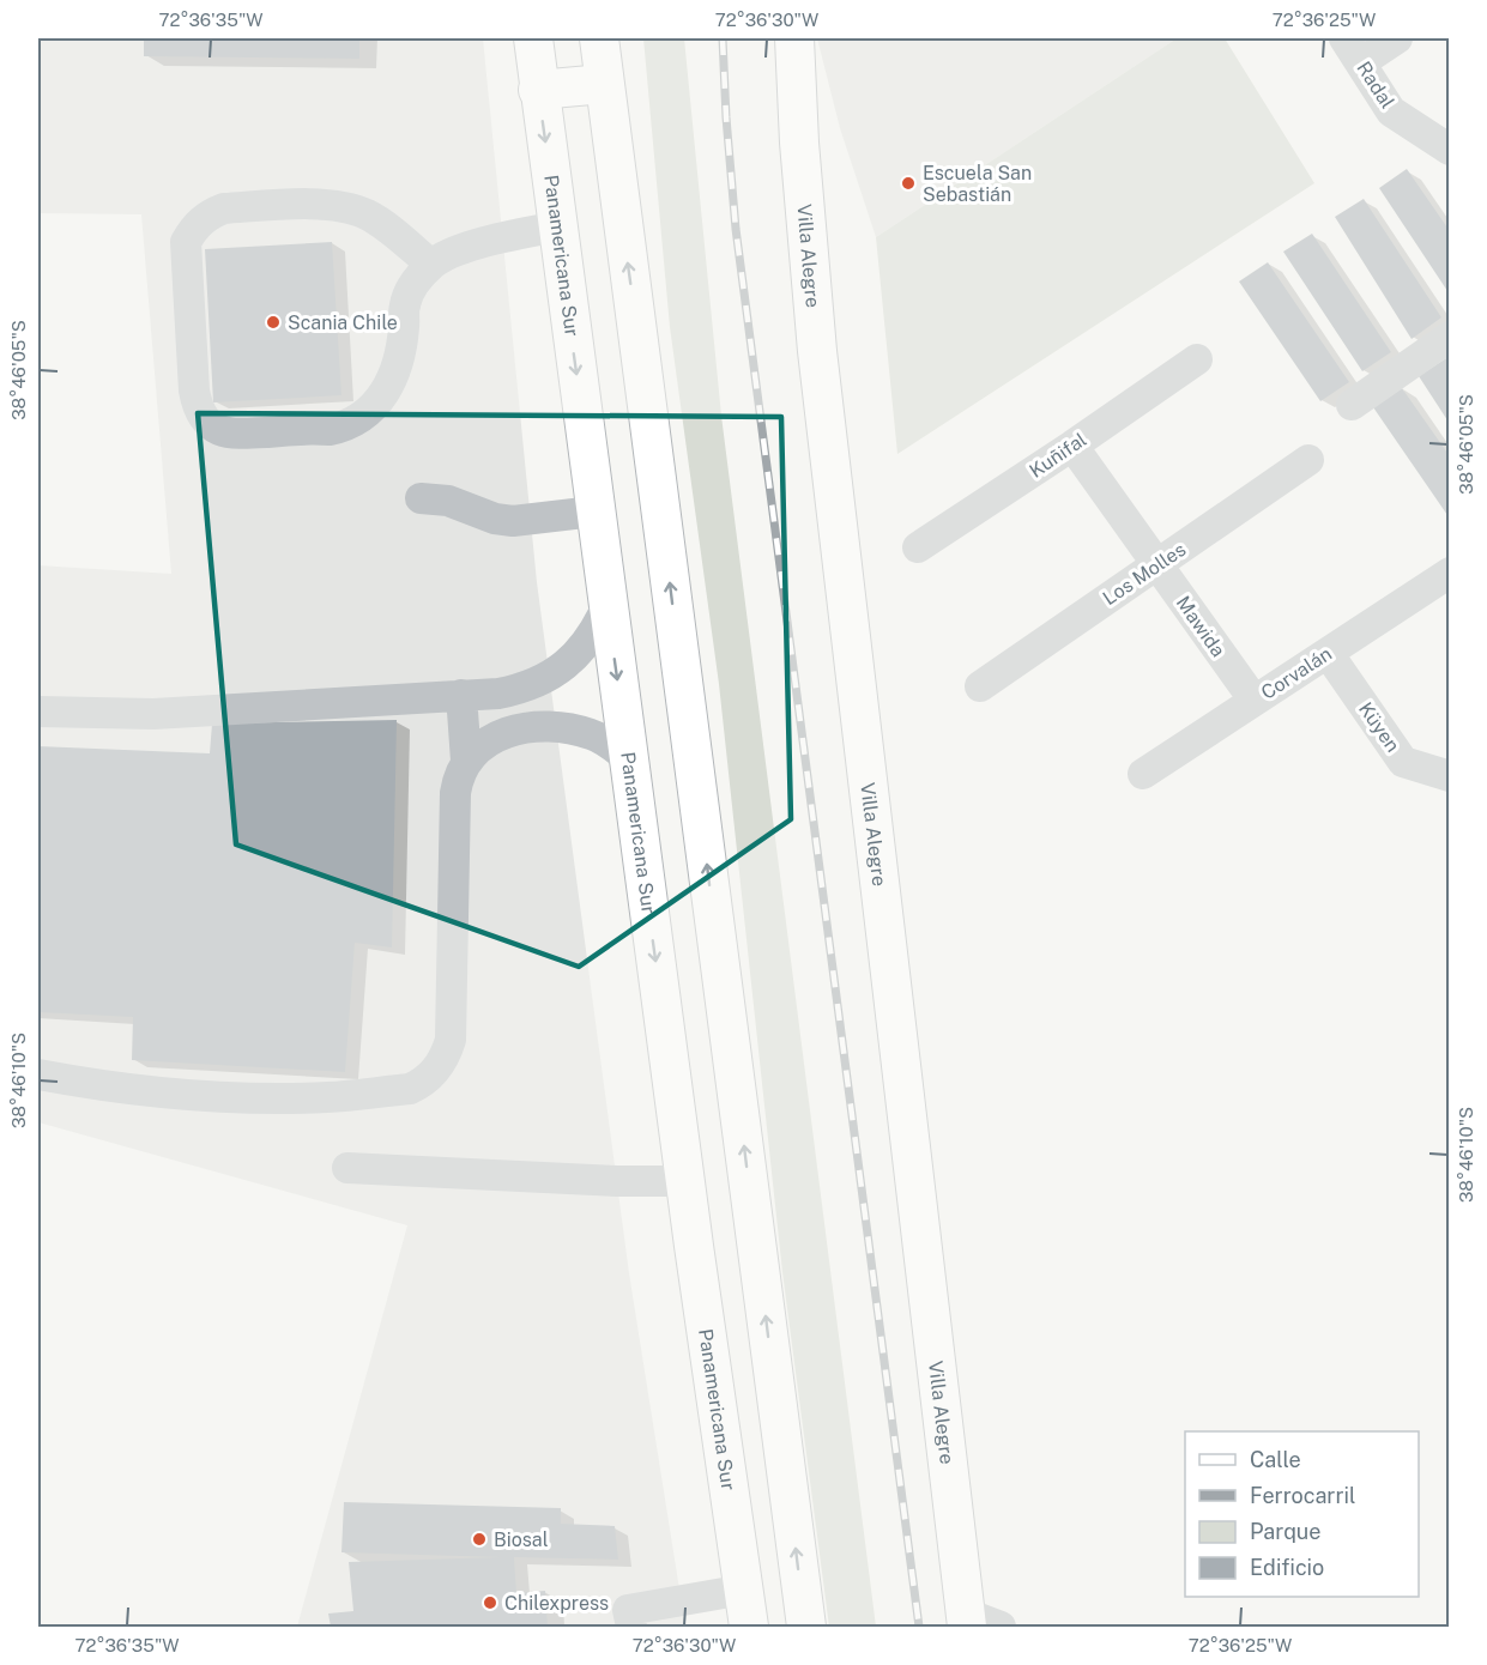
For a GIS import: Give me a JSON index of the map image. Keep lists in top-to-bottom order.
{
  "streets": {
    "main road": ["Villa Alegre", "Panamericana Sur"],
    "street": [
      "Radal",
      "Kuñifal",
      "Los Molles",
      "Mawida",
      "Corvalán",
      "Küyen"
    ]
  },
  "crossings": [
    ["Kuñifal", "Mawida"],
    ["Los Molles", "Mawida"],
    ["Mawida", "Corvalán"],
    ["Corvalán", "Küyen"]
  ],
  "places": [
    "Escuela San Sebastián",
    "Scania Chile",
    "Biosal",
    "Chilexpress"
  ],
  "legend": [
    "Calle",
    "Ferrocarril",
    "Parque",
    "Edificio"
  ],
  "coordinates": [
    "72°36'35\"W",
    "72°36'30\"W",
    "72°36'25\"W",
    "38°46'05\"S",
    "38°46'10\"S"
  ]
}
